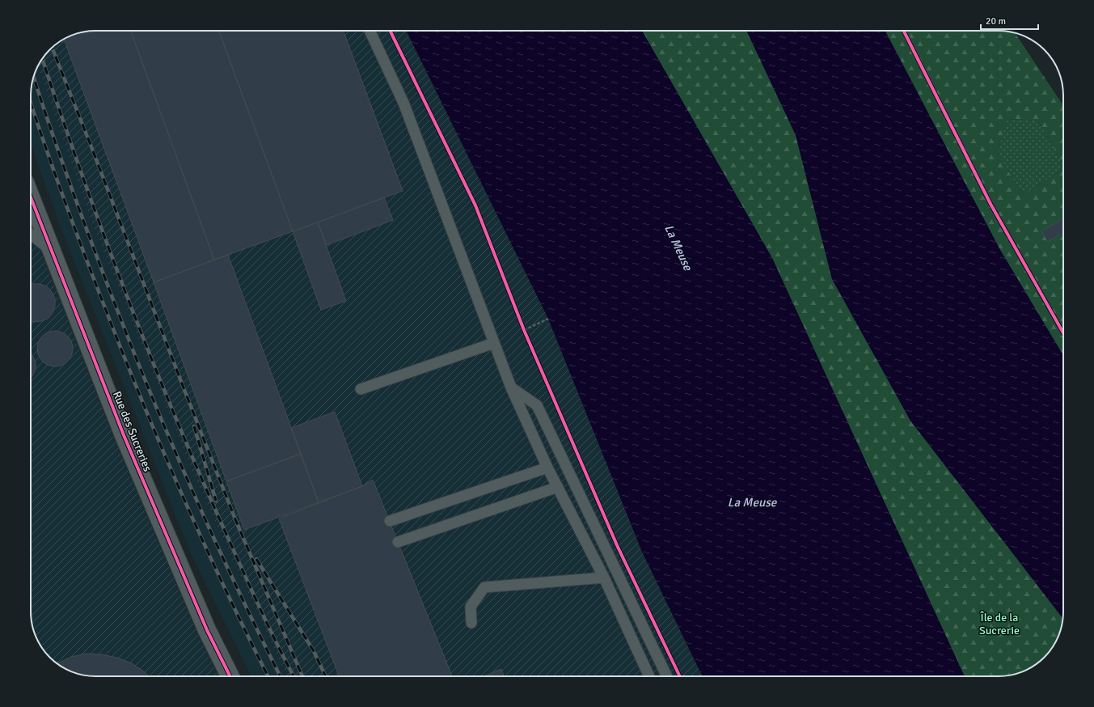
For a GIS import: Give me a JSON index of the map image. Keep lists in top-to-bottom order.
{
  "streets": {
    "street": ["Rue des Sucreries"]
  },
  "water": ["La Meuse"],
  "parks": ["Île de la Sucrerie"],
  "scale_bar": "20 m"
}
